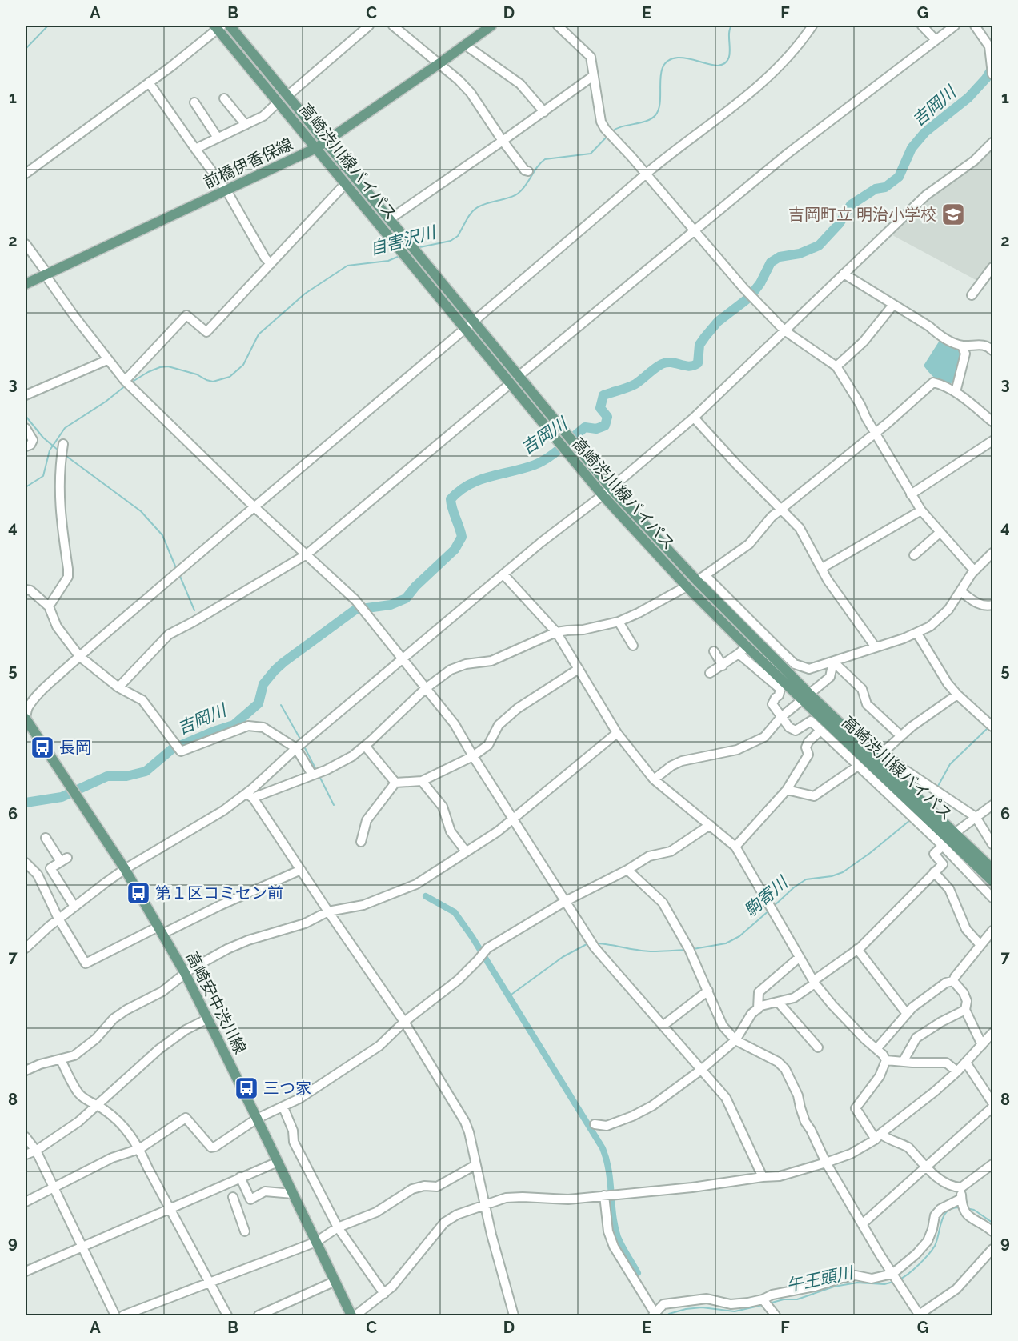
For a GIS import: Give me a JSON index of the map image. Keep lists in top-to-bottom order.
{
  "streets": {
    "main road": ["高崎渋川線バイパス", "前橋伊香保線", "高崎安中渋川線"]
  },
  "crossings": [
    ["高崎渋川線バイパス", "前橋伊香保線"]
  ],
  "water": [
    "吉岡川",
    "自害沢川",
    "駒寄川",
    "午王頭川"
  ],
  "places": {
    "school or university": ["吉岡町立 明治小学校"],
    "bus stop": ["長岡", "第１区コミセン前", "三つ家"]
  },
  "grid": {
    "columns": [
      "A",
      "B",
      "C",
      "D",
      "E",
      "F",
      "G"
    ],
    "rows": [
      "1",
      "2",
      "3",
      "4",
      "5",
      "6",
      "7",
      "8",
      "9"
    ]
  }
}
